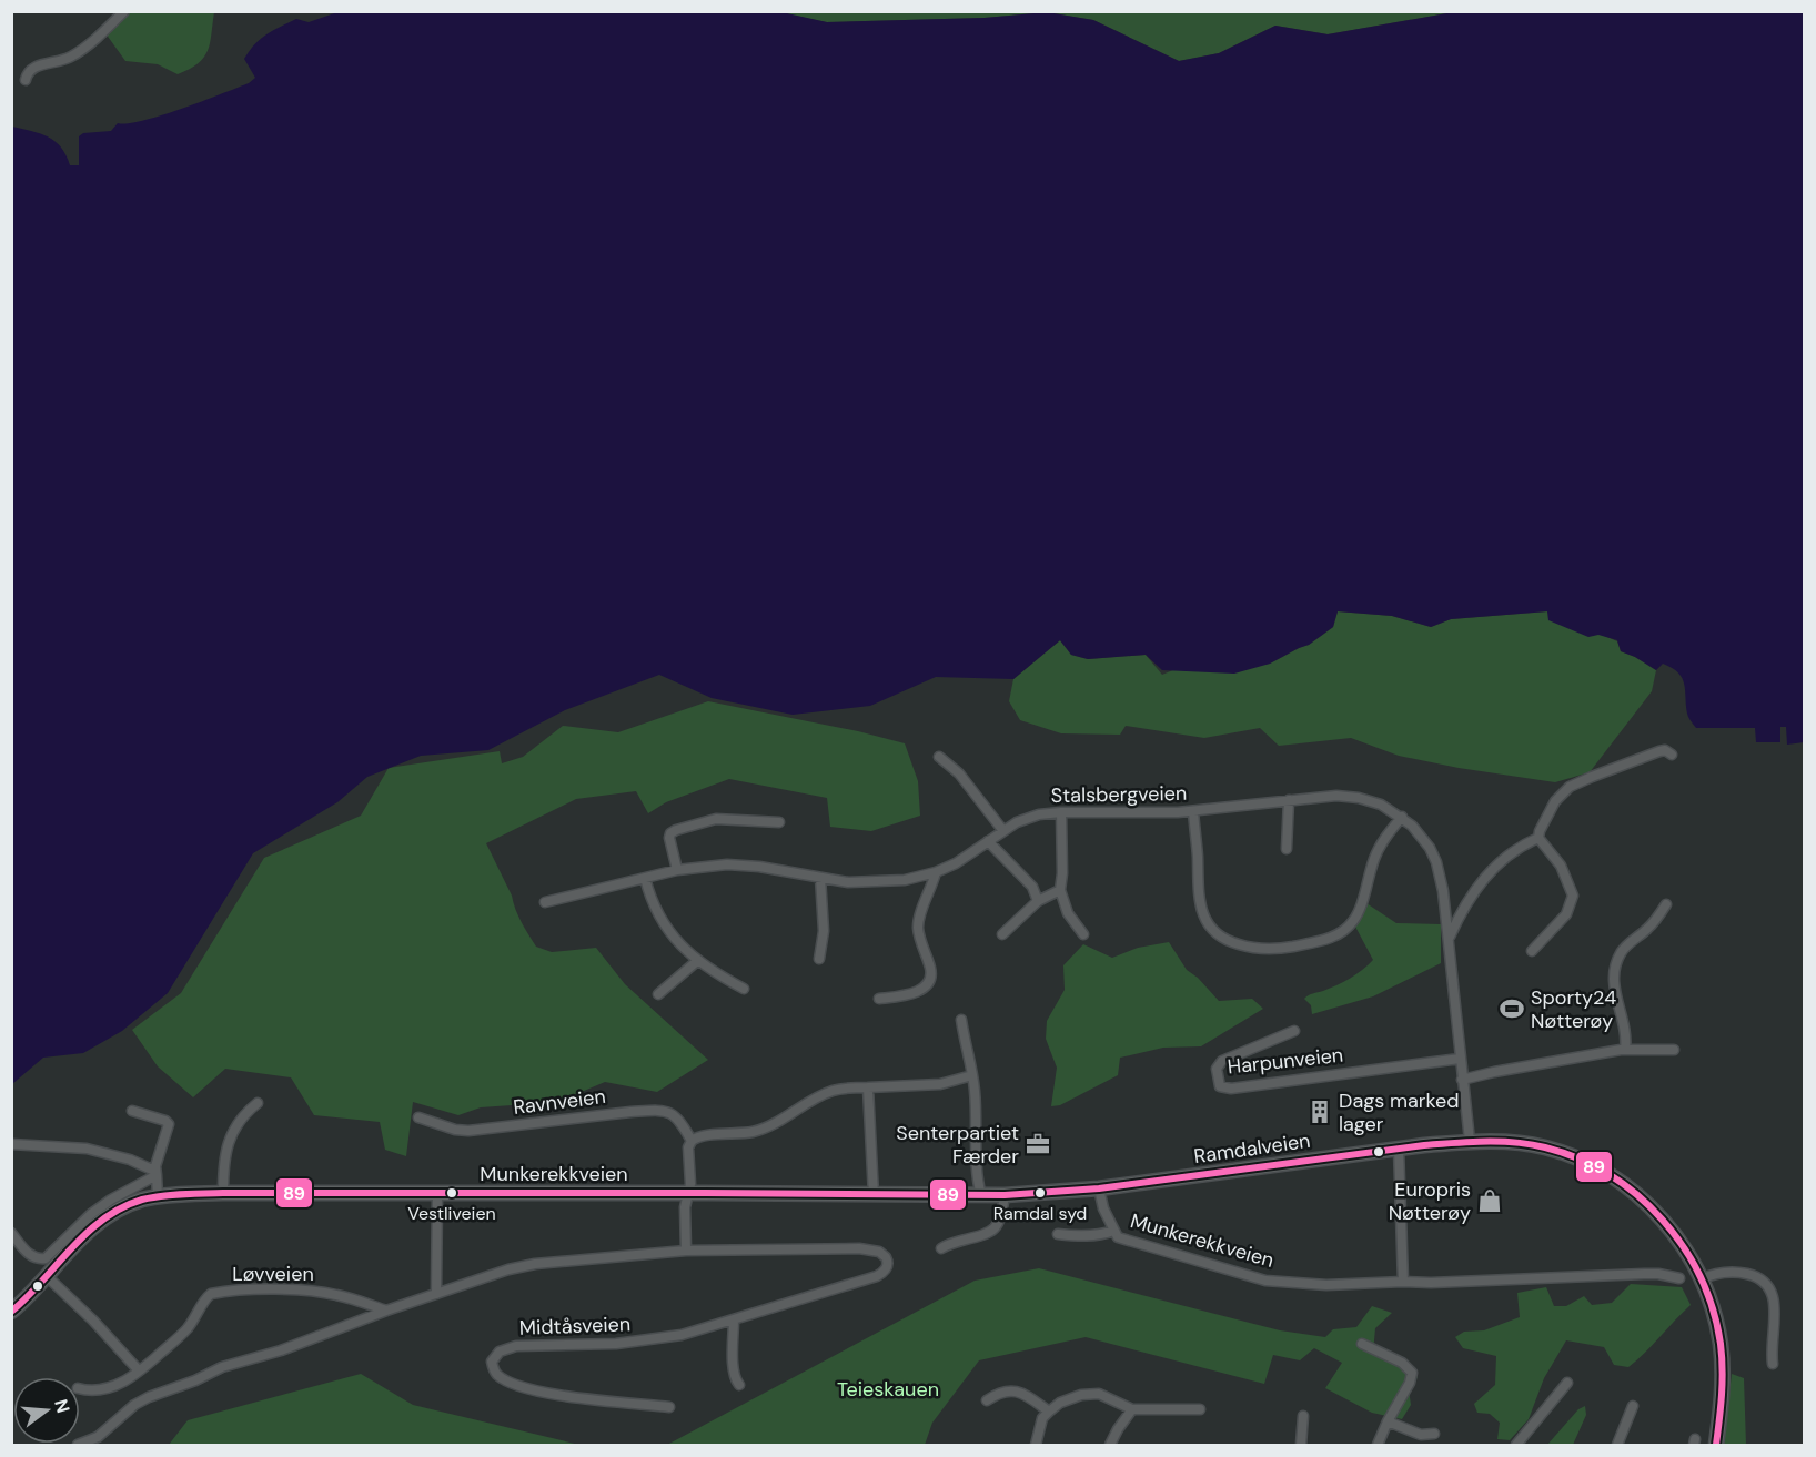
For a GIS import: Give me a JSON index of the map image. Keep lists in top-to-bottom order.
{
  "streets": {
    "main road": ["Ramdalveien", "Munkerekkveien"],
    "street": [
      "Stalsbergveien",
      "Harpunveien",
      "Ravnveien",
      "Løvveien",
      "Midtåsveien"
    ]
  },
  "crossings": [
    ["Stalsbergveien", "Harpunveien"],
    ["Stalsbergveien", "Ramdalveien"],
    ["Ramdalveien", "Munkerekkveien"]
  ],
  "parks": ["Teieskauen"],
  "places": {
    "sports": ["Sporty24 Nøtterøy"],
    "building": ["Dags marked lager"],
    "office": ["Senterpartiet Færder"],
    "other": ["Vestliveien", "Ramdal syd"],
    "shop": ["Europris Nøtterøy"]
  },
  "lines": ["transit line 89"],
  "north": "right"
}
